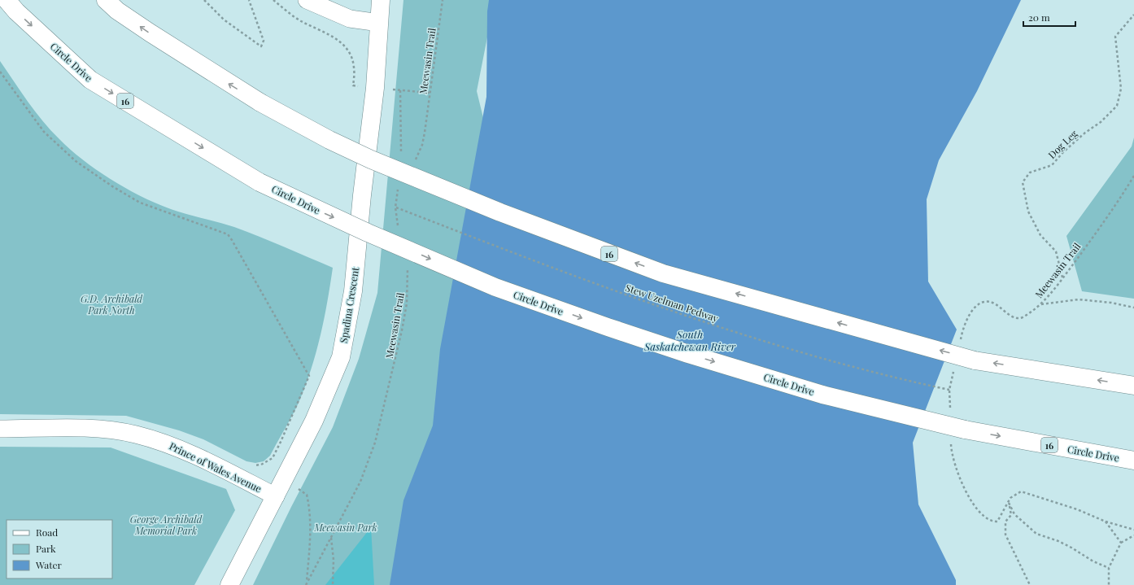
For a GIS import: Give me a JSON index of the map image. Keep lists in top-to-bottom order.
{
  "streets": {
    "main road": ["Circle Drive", "16", "Spadina Crescent"],
    "street": ["Prince of Wales Avenue"],
    "path": ["Meewasin Trail", "Dog Leg", "Stew Uzelman Pedway"]
  },
  "crossings": [
    ["Meewasin Trail", "Dog Leg"],
    ["Spadina Crescent", "Prince of Wales Avenue"]
  ],
  "water": ["South Saskatchewan River"],
  "parks": ["G.D. Archibald Park North", "George Archibald Memorial Park", "Meewasin Park"],
  "legend": ["Road", "Park", "Water"],
  "scale_bar": "20 m"
}
